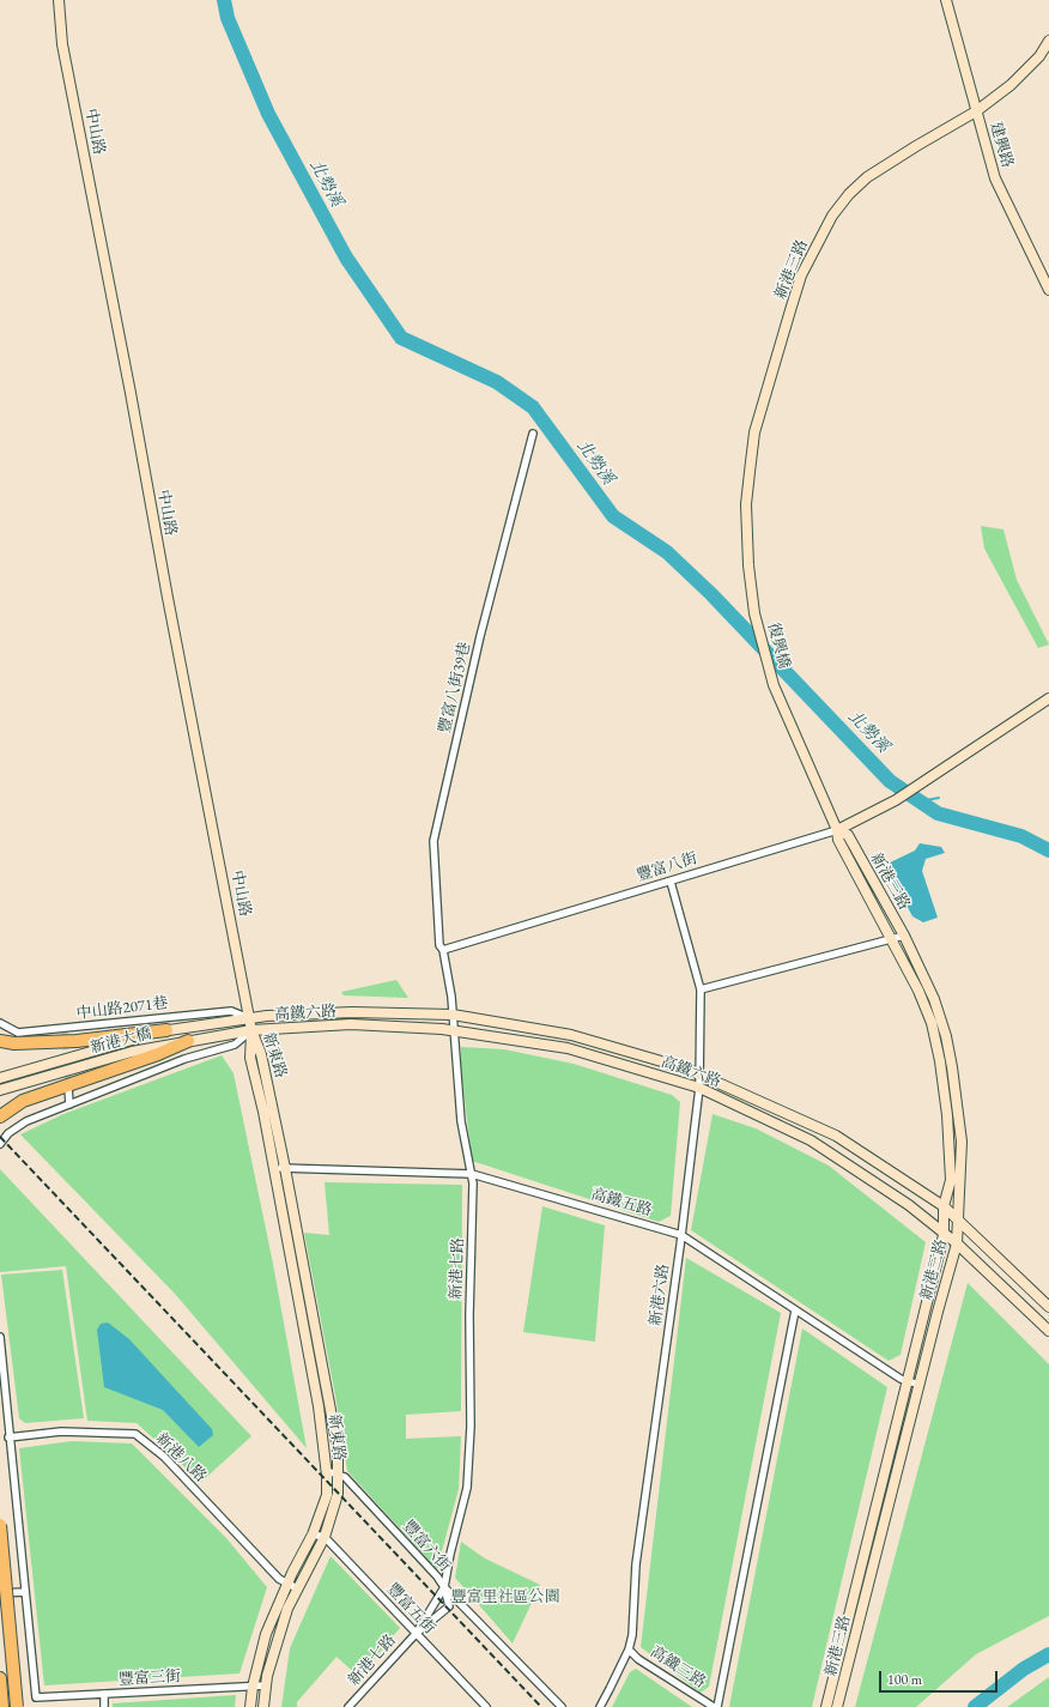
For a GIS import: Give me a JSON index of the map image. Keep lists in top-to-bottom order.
{
  "streets": {
    "street": [
      "中山路",
      "建興路",
      "新港三路",
      "復興橋",
      "豐富八街39巷",
      "豐富八街",
      "中山路2071巷",
      "高鐵六路",
      "新港大橋",
      "新東路",
      "高鐵五路",
      "新港七路",
      "新港六路",
      "新港八路",
      "豐富六街",
      "豐富五街",
      "高鐵三路",
      "豐富三街"
    ]
  },
  "crossings": [
    ["中山路", "中山路2071巷"],
    ["中山路", "高鐵六路"],
    ["中山路", "新港大橋"],
    ["中山路", "新東路"],
    ["建興路", "新港三路"],
    ["新港三路", "復興橋"],
    ["新港三路", "豐富八街"],
    ["新港三路", "高鐵六路"],
    ["新港三路", "高鐵五路"],
    ["豐富八街39巷", "豐富八街"],
    ["豐富八街39巷", "新港七路"],
    ["豐富八街", "新港七路"],
    ["豐富八街", "新港六路"],
    ["中山路2071巷", "高鐵六路"],
    ["中山路2071巷", "新港大橋"],
    ["高鐵六路", "新港大橋"],
    ["高鐵六路", "新東路"],
    ["高鐵六路", "新港七路"],
    ["高鐵六路", "新港六路"],
    ["新港大橋", "新東路"],
    ["新東路", "高鐵五路"],
    ["新東路", "新港八路"],
    ["新東路", "豐富六街"],
    ["新東路", "豐富五街"],
    ["新東路", "豐富三街"],
    ["高鐵五路", "新港七路"],
    ["高鐵五路", "新港六路"],
    ["新港七路", "豐富六街"],
    ["新港七路", "豐富五街"],
    ["新港六路", "高鐵三路"]
  ],
  "water": ["北勢溪"],
  "parks": ["豐富里社區公園"],
  "scale_bar": "100 m"
}
